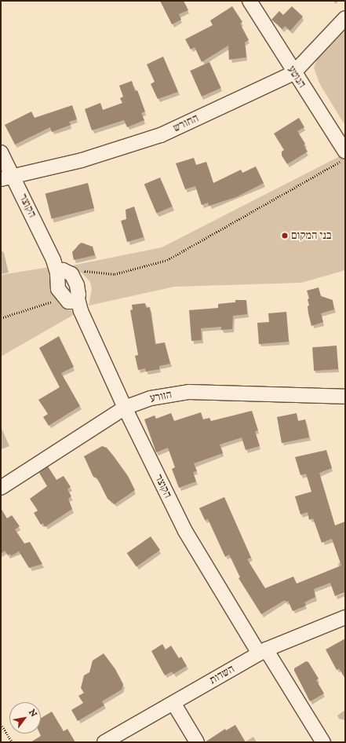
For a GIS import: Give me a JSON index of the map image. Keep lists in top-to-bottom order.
{
  "streets": {
    "street": [
      "הנוטע",
      "החורש",
      "הקוצר",
      "הזורע",
      "השדות"
    ]
  },
  "crossings": [
    ["הנוטע", "החורש"],
    ["החורש", "הקוצר"],
    ["הקוצר", "הזורע"],
    ["הקוצר", "השדות"]
  ],
  "places": ["בני המקום"],
  "north": "top right"
}
